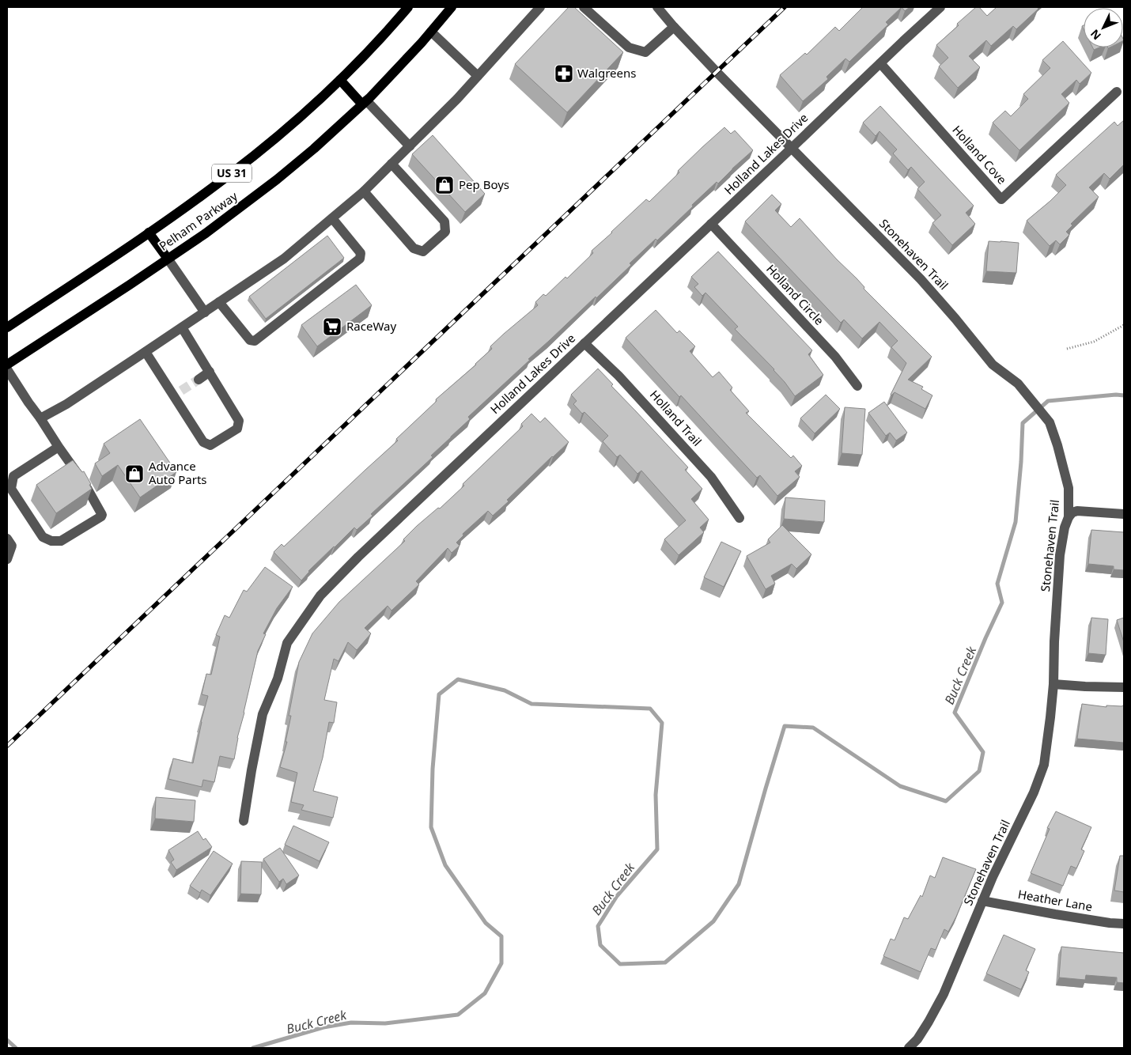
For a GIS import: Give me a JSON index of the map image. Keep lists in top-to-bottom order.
{
  "streets": {
    "main road": ["US 31", "Pelham Parkway"],
    "street": [
      "Holland Lakes Drive",
      "Holland Cove",
      "Stonehaven Trail",
      "Holland Circle",
      "Holland Trail",
      "Heather Lane"
    ]
  },
  "crossings": [
    ["Holland Lakes Drive", "Holland Cove"],
    ["Holland Lakes Drive", "Stonehaven Trail"],
    ["Holland Lakes Drive", "Holland Circle"],
    ["Holland Lakes Drive", "Holland Trail"],
    ["Stonehaven Trail", "Heather Lane"]
  ],
  "water": ["Buck Creek"],
  "places": {
    "pharmacy": ["Walgreens"],
    "shop": ["Pep Boys", "Advance Auto Parts"],
    "supermarket": ["RaceWay"]
  },
  "north": "bottom left"
}
